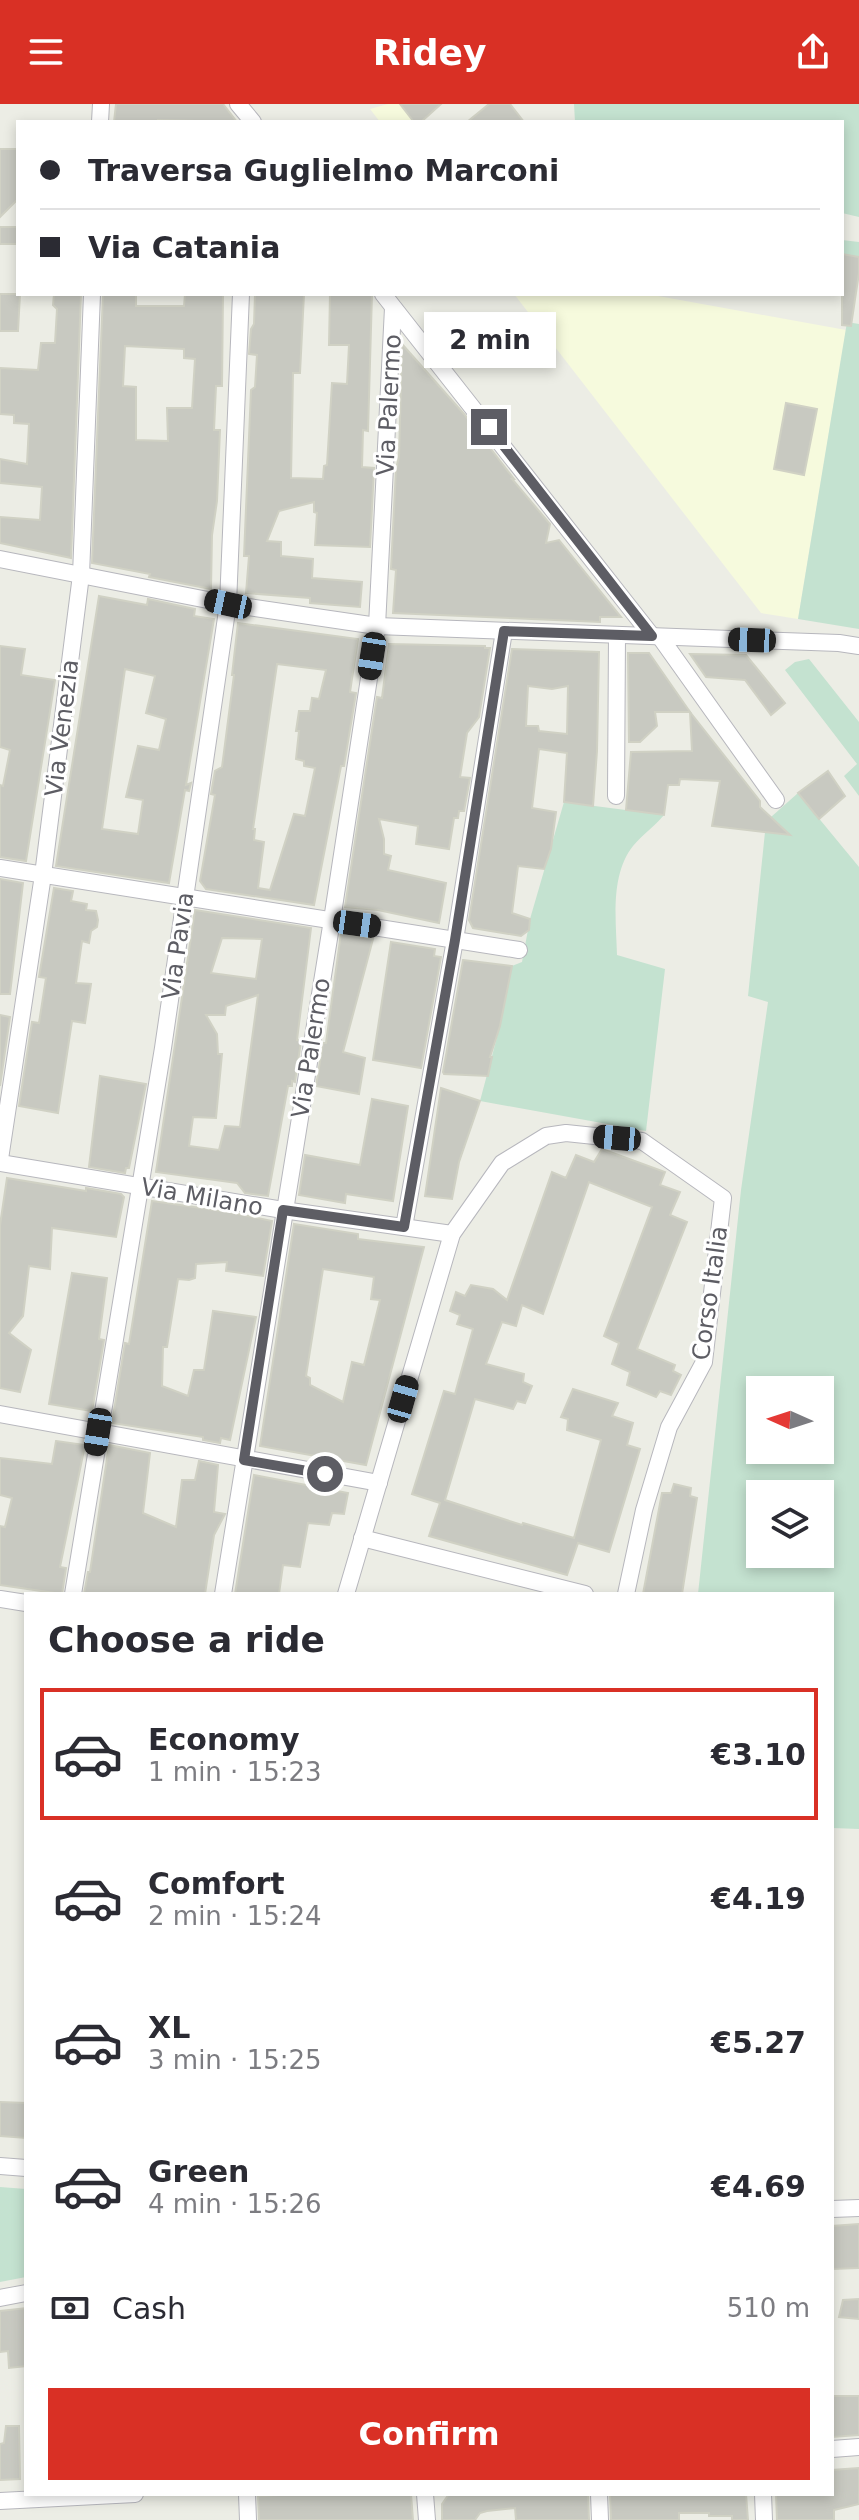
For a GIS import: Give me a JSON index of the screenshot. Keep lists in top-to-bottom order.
{
  "streets": {
    "street": [
      "Via Palermo",
      "Via Venezia",
      "Via Pavia",
      "Via Milano",
      "Corso Italia"
    ]
  },
  "crossings": [
    ["Via Palermo", "Via Milano"],
    ["Via Venezia", "Via Milano"],
    ["Via Pavia", "Via Milano"],
    ["Via Milano", "Corso Italia"]
  ],
  "north": "left",
  "page": {
    "header": "Ridey",
    "banner": ["Traversa Guglielmo Marconi", "Via Catania"],
    "bubble": "2 min",
    "heading": "Choose a ride",
    "list": [
      {
        "name": "Economy",
        "note": "1 min · 15:23",
        "value": "€3.10"
      },
      {
        "name": "Comfort",
        "note": "2 min · 15:24",
        "value": "€4.19"
      },
      {
        "name": "XL",
        "note": "3 min · 15:25",
        "value": "€5.27"
      },
      {
        "name": "Green",
        "note": "4 min · 15:26",
        "value": "€4.69"
      }
    ],
    "pay": ["Cash", "510 m"],
    "buttons": "Confirm"
  }
}
